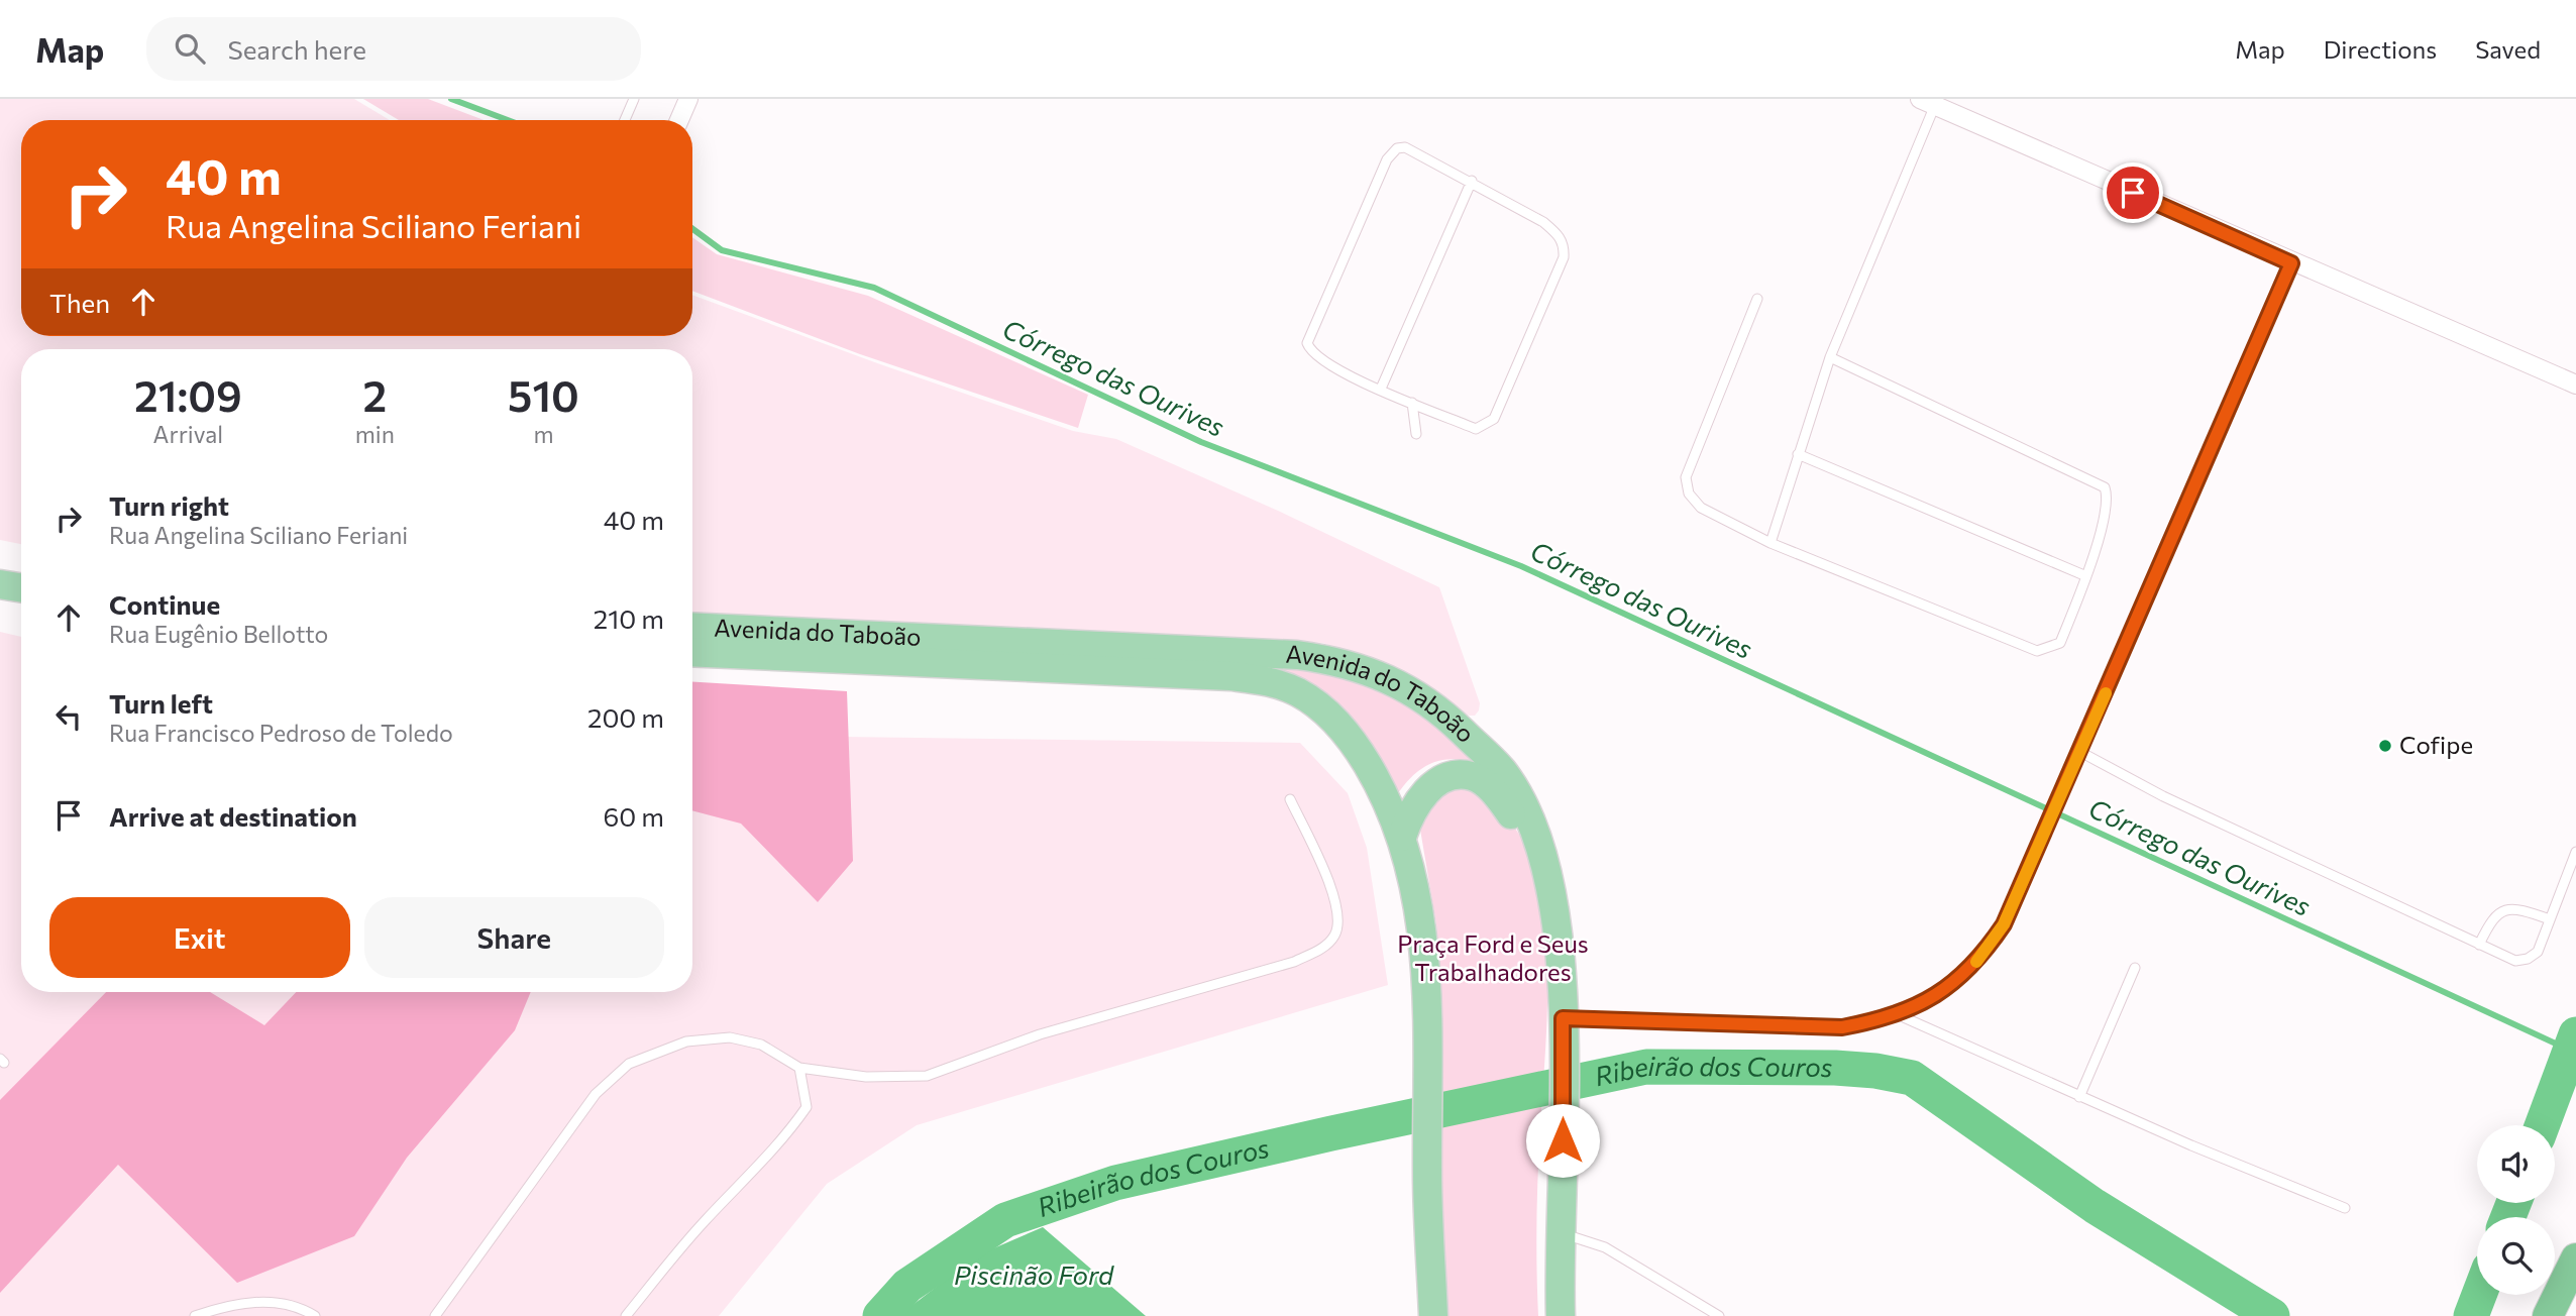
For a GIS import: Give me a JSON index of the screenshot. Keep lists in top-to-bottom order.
{
  "streets": {
    "main road": ["Avenida do Taboão"]
  },
  "water": ["Córrego das Ourives", "Ribeirão dos Couros", "Piscinão Ford"],
  "parks": ["Praça Ford e Seus Trabalhadores"],
  "places": ["Cofipe"],
  "page": {
    "header": "Map",
    "search": "Search here",
    "nav": ["Map", "Directions", "Saved"],
    "turn": ["40 m", "Rua Angelina Sciliano Feriani"],
    "then": "Then",
    "eta": [
      "21:09",
      "Arrival",
      "2",
      "min",
      "510",
      "m"
    ],
    "list": [
      {
        "name": "Turn right",
        "note": "Rua Angelina Sciliano Feriani",
        "value": "40 m"
      },
      {
        "name": "Continue",
        "note": "Rua Eugênio Bellotto",
        "value": "210 m"
      },
      {
        "name": "Turn left",
        "note": "Rua Francisco Pedroso de Toledo",
        "value": "200 m"
      },
      {
        "name": "Arrive at destination",
        "value": "60 m"
      }
    ],
    "buttons": ["Exit", "Share"]
  }
}
